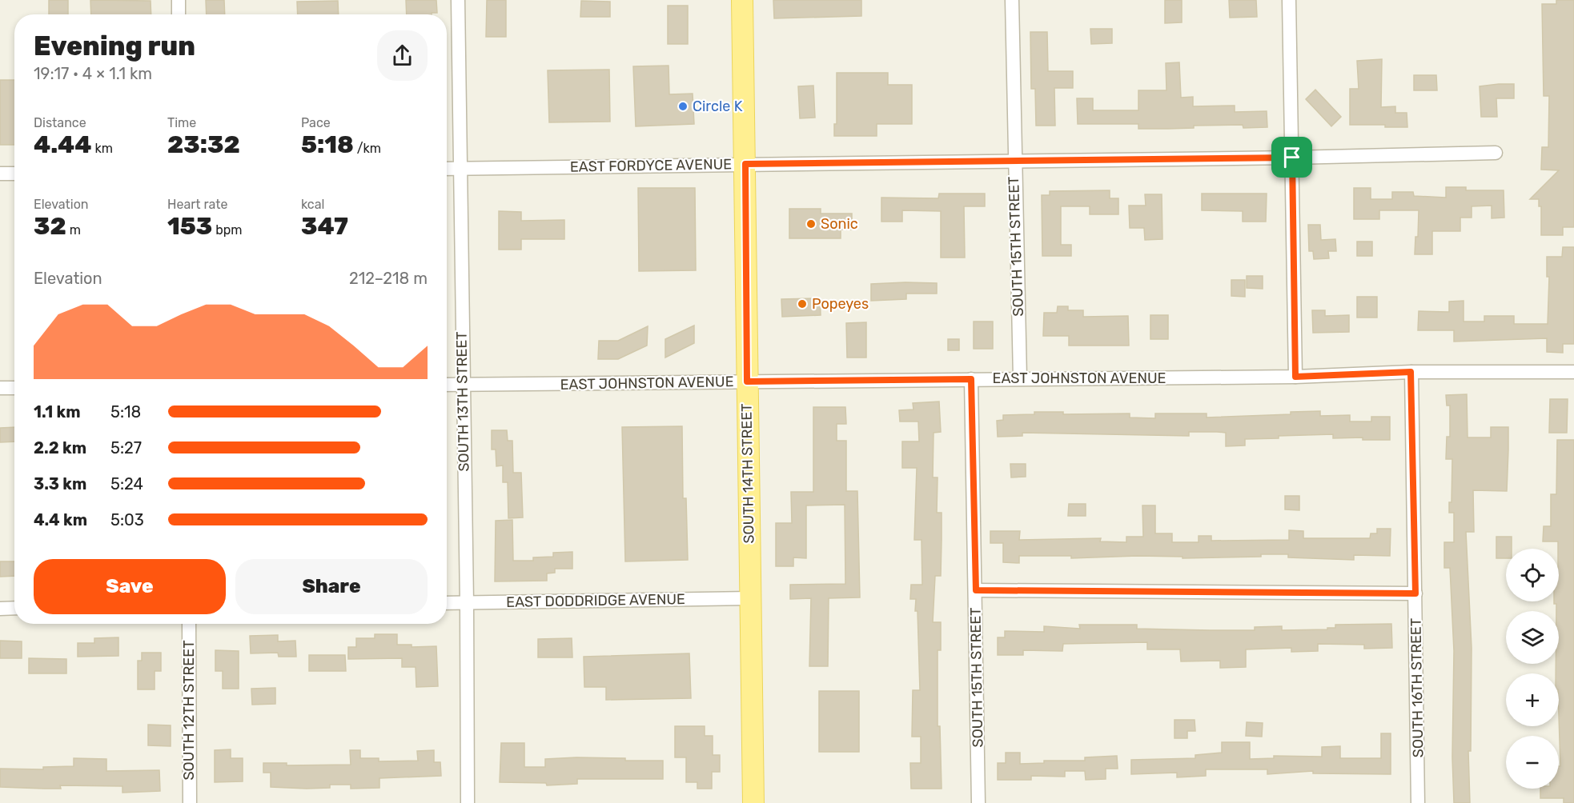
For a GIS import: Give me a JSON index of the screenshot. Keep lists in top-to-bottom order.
{
  "streets": {
    "main road": ["SOUTH 14TH STREET"],
    "street": [
      "EAST FORDYCE AVENUE",
      "SOUTH 15TH STREET",
      "EAST JOHNSTON AVENUE",
      "SOUTH 13TH STREET",
      "EAST DODDRIDGE AVENUE",
      "SOUTH 16TH STREET",
      "SOUTH 12TH STREET"
    ]
  },
  "crossings": [
    ["EAST FORDYCE AVENUE", "SOUTH 15TH STREET"],
    ["EAST FORDYCE AVENUE", "SOUTH 13TH STREET"],
    ["EAST FORDYCE AVENUE", "SOUTH 14TH STREET"],
    ["SOUTH 15TH STREET", "EAST JOHNSTON AVENUE"],
    ["EAST JOHNSTON AVENUE", "SOUTH 13TH STREET"],
    ["EAST JOHNSTON AVENUE", "SOUTH 14TH STREET"],
    ["EAST JOHNSTON AVENUE", "SOUTH 16TH STREET"],
    ["SOUTH 13TH STREET", "EAST DODDRIDGE AVENUE"],
    ["SOUTH 14TH STREET", "EAST DODDRIDGE AVENUE"]
  ],
  "places": ["Circle K", "Sonic", "Popeyes"],
  "page": {
    "heading": ["Evening run", "19:17 · 4 × 1.1 km"],
    "stats": [
      ["Distance", "4.44 km"],
      ["Time", "23:32"],
      ["Pace", "5:18 /km"],
      ["Elevation", "32 m"],
      ["Heart rate", "153 bpm"],
      ["kcal", "347"]
    ],
    "chart": ["Elevation", "212–218 m"],
    "list": [
      {
        "name": "1.1 km",
        "note": "5:18"
      },
      {
        "name": "2.2 km",
        "note": "5:27"
      },
      {
        "name": "3.3 km",
        "note": "5:24"
      },
      {
        "name": "4.4 km",
        "note": "5:03"
      }
    ],
    "map_buttons": ["+", "−"],
    "buttons": ["Save", "Share"]
  }
}
